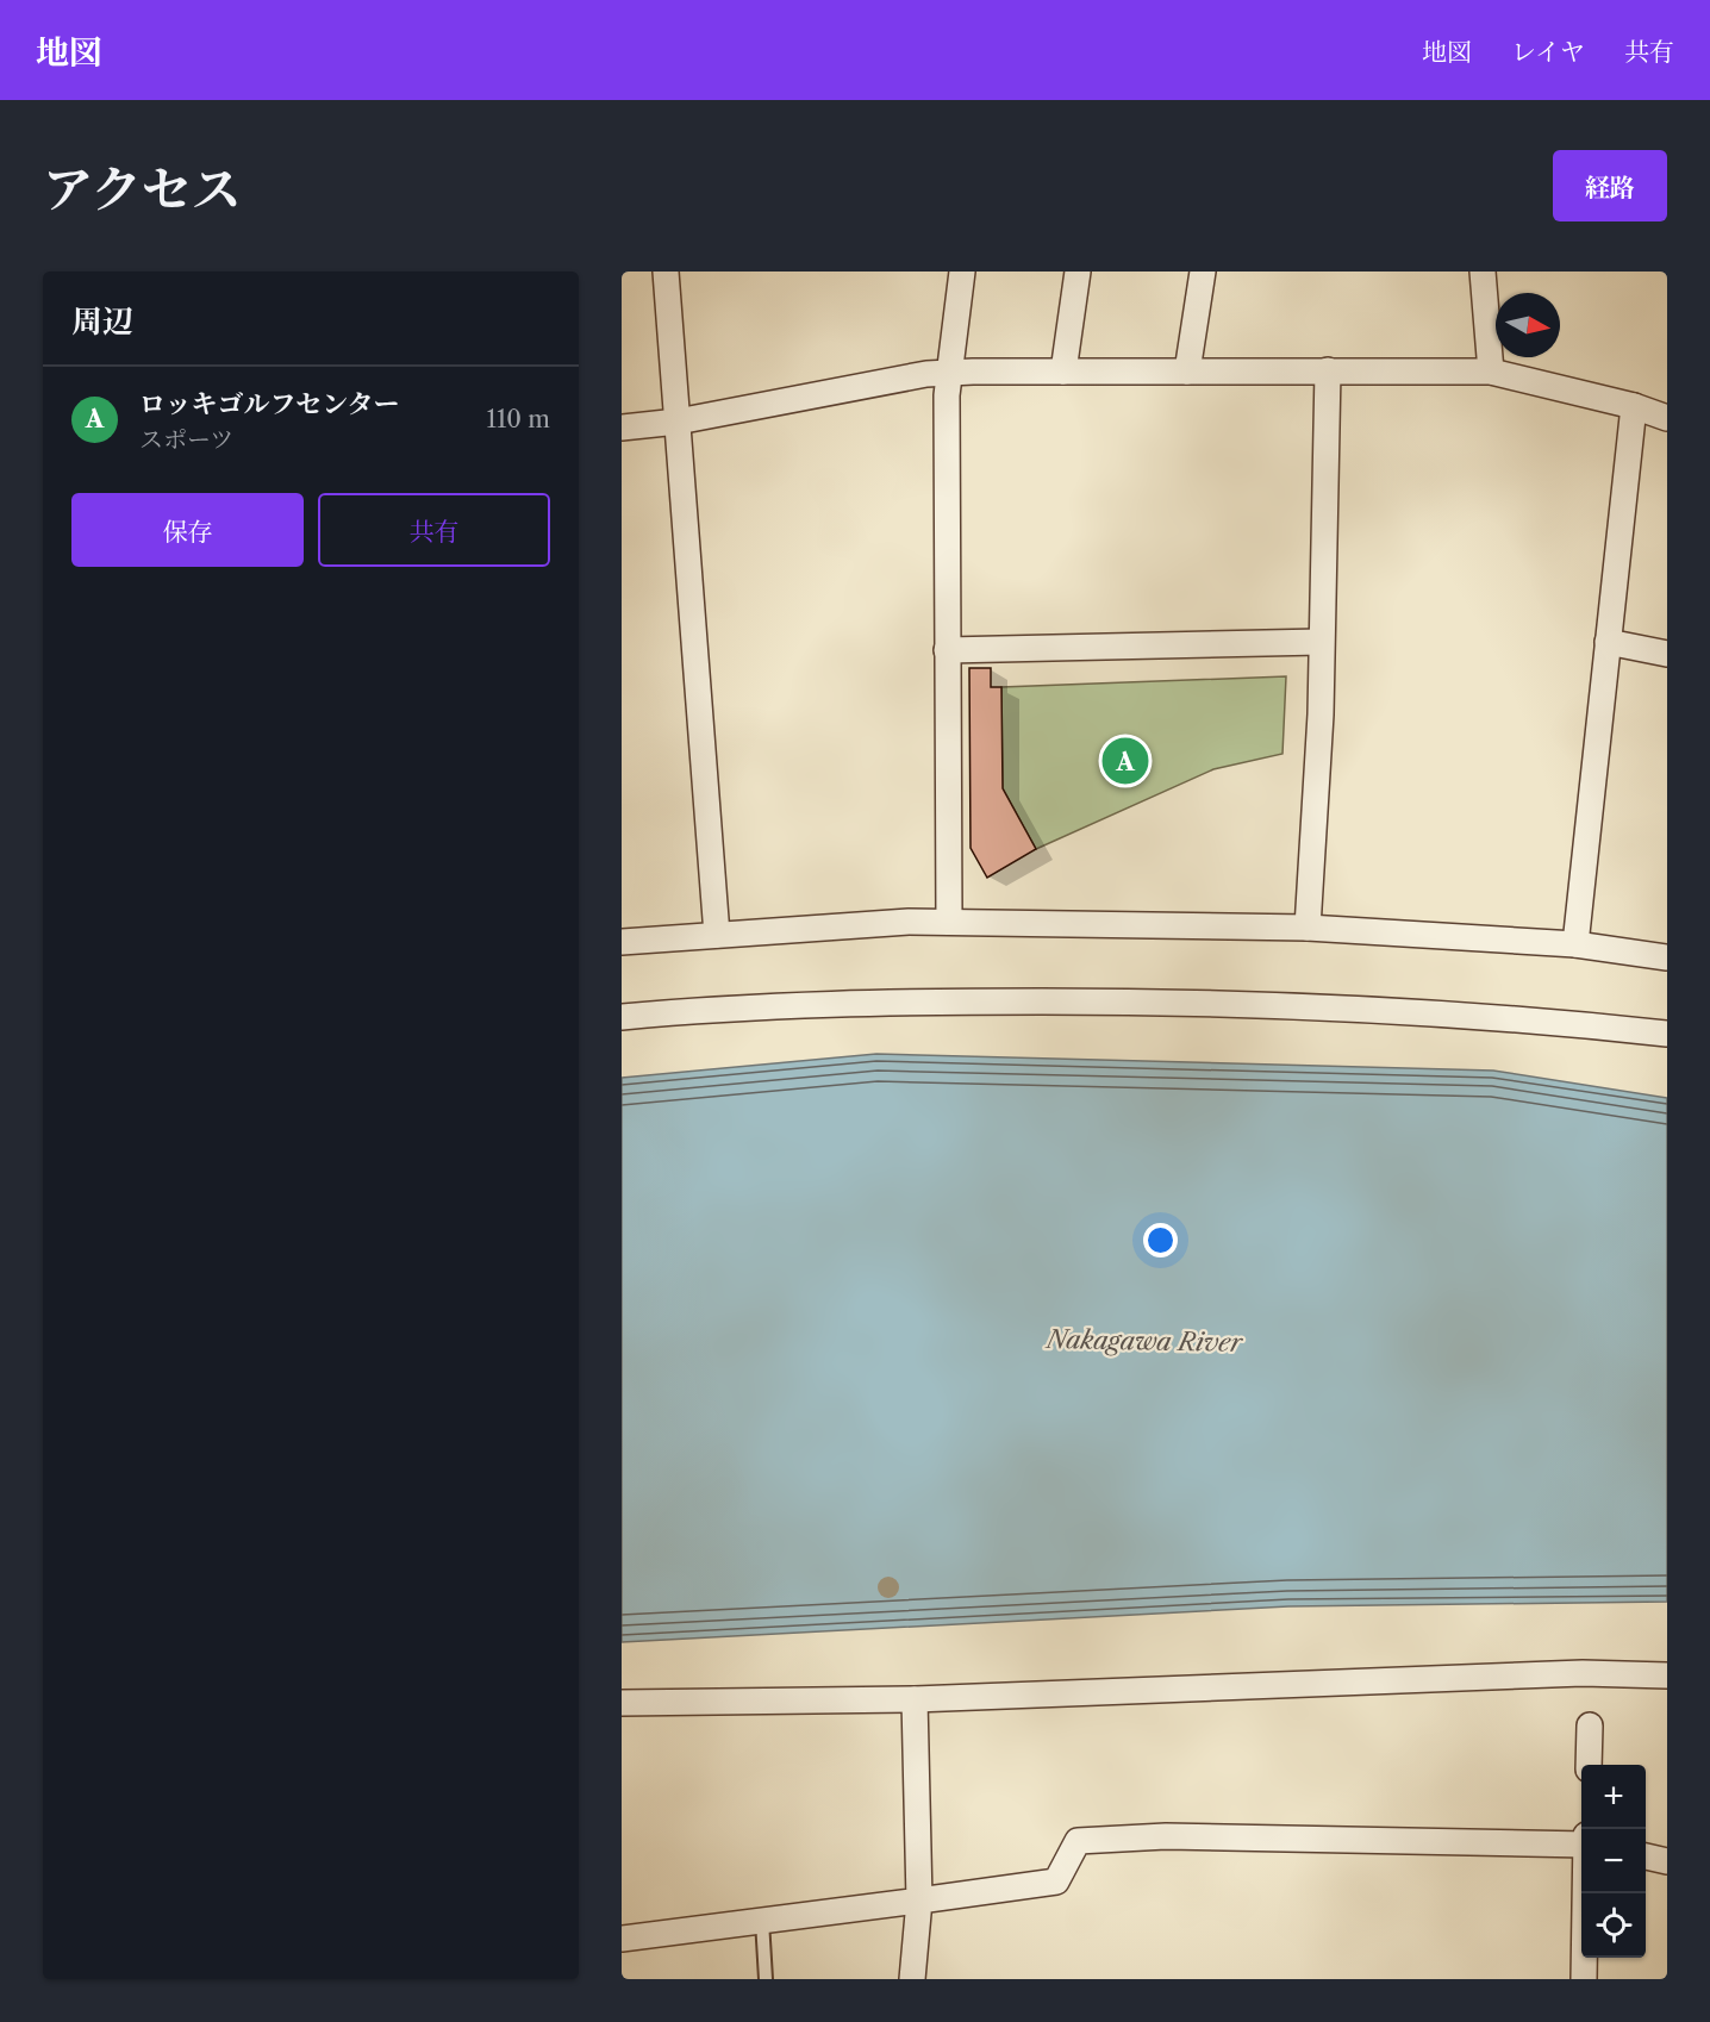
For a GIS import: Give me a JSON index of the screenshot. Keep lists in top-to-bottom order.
{
  "water": ["Nakagawa River"],
  "north": "right",
  "page": {
    "header": "地図",
    "nav": ["地図", "レイヤ", "共有"],
    "title": "アクセス",
    "buttons": [
      "経路",
      ["保存", "共有"]
    ],
    "heading": "周辺",
    "list": [
      {
        "mark": "A",
        "name": "ロッキゴルフセンター",
        "note": "スポーツ",
        "value": "110 m"
      }
    ],
    "pins": "A",
    "map_buttons": ["+", "−"]
  }
}
